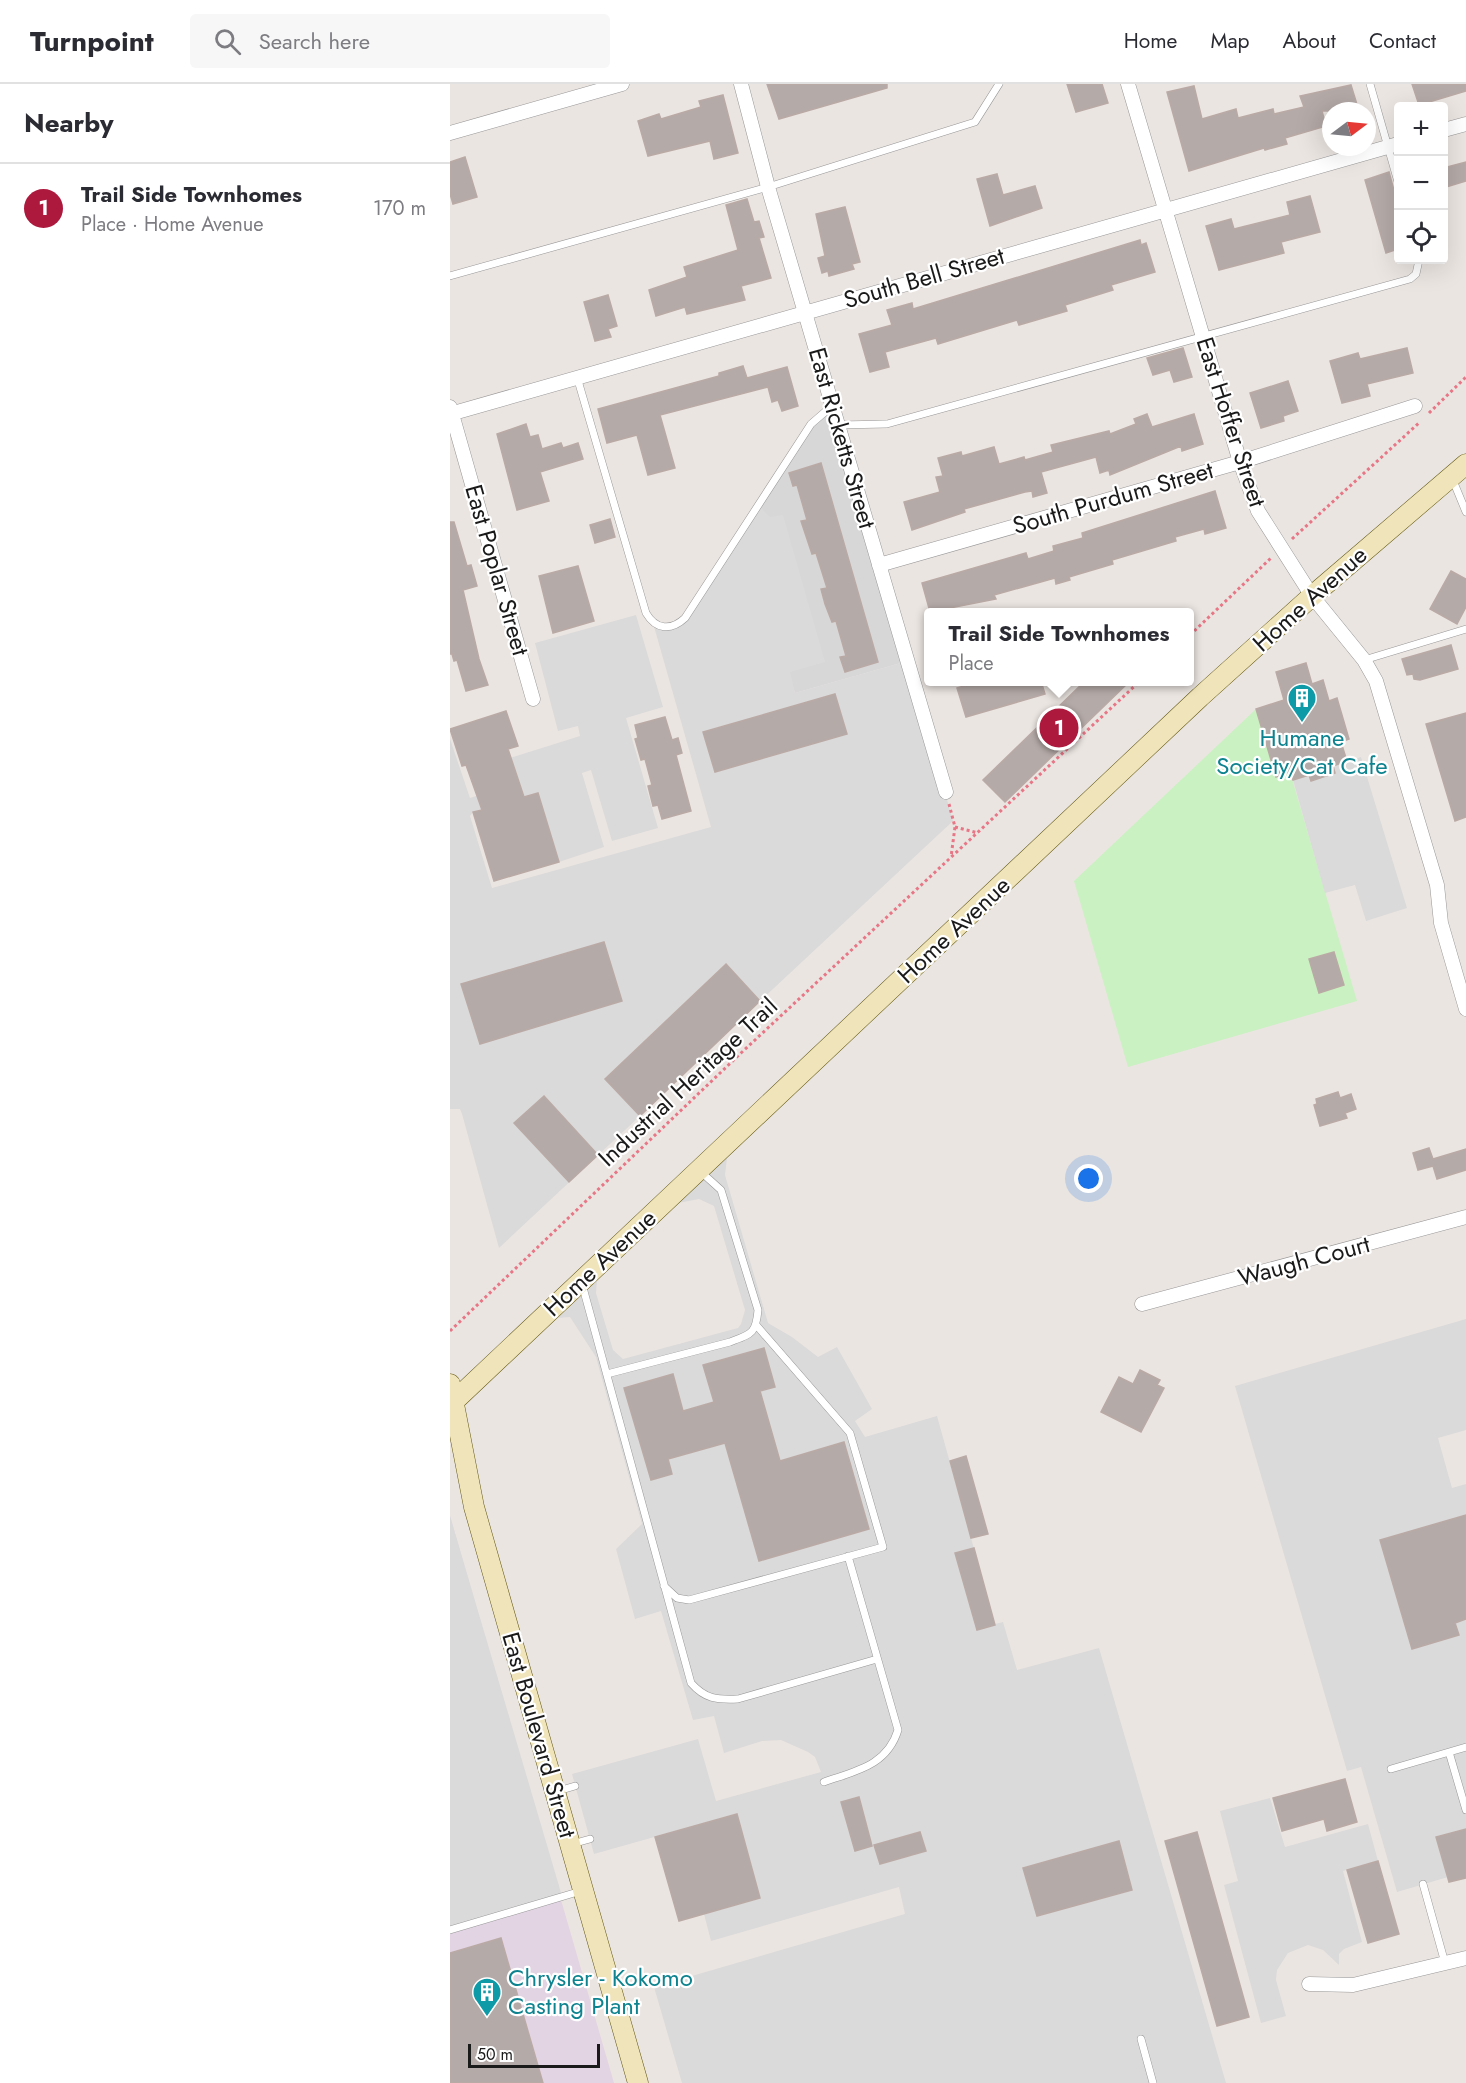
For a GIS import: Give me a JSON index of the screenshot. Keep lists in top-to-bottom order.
{
  "streets": {
    "main road": ["Home Avenue", "East Boulevard Street"],
    "street": [
      "South Bell Street",
      "East Hoffer Street",
      "East Ricketts Street",
      "South Purdum Street",
      "East Poplar Street",
      "Waugh Court"
    ],
    "path": ["Industrial Heritage Trail"]
  },
  "crossings": [
    ["South Bell Street", "East Hoffer Street"],
    ["South Bell Street", "East Ricketts Street"],
    ["South Bell Street", "East Poplar Street"],
    ["East Hoffer Street", "South Purdum Street"],
    ["East Hoffer Street", "Home Avenue"],
    ["East Ricketts Street", "South Purdum Street"],
    ["Home Avenue", "East Boulevard Street"]
  ],
  "places": {
    "building": ["Humane Society/Cat Cafe", "Chrysler - Kokomo Casting Plant"]
  },
  "scale_bar": "50 m",
  "north": "right",
  "page": {
    "header": "Turnpoint",
    "search": "Search here",
    "nav": [
      "Home",
      "Map",
      "About",
      "Contact"
    ],
    "heading": "Nearby",
    "map_buttons": ["+", "−"],
    "list": [
      {
        "mark": "1",
        "name": "Trail Side Townhomes",
        "note": "Place · Home Avenue",
        "value": "170 m"
      }
    ],
    "popup": ["Trail Side Townhomes", "Place"],
    "pins": "1",
    "scale": "50 m"
  }
}
